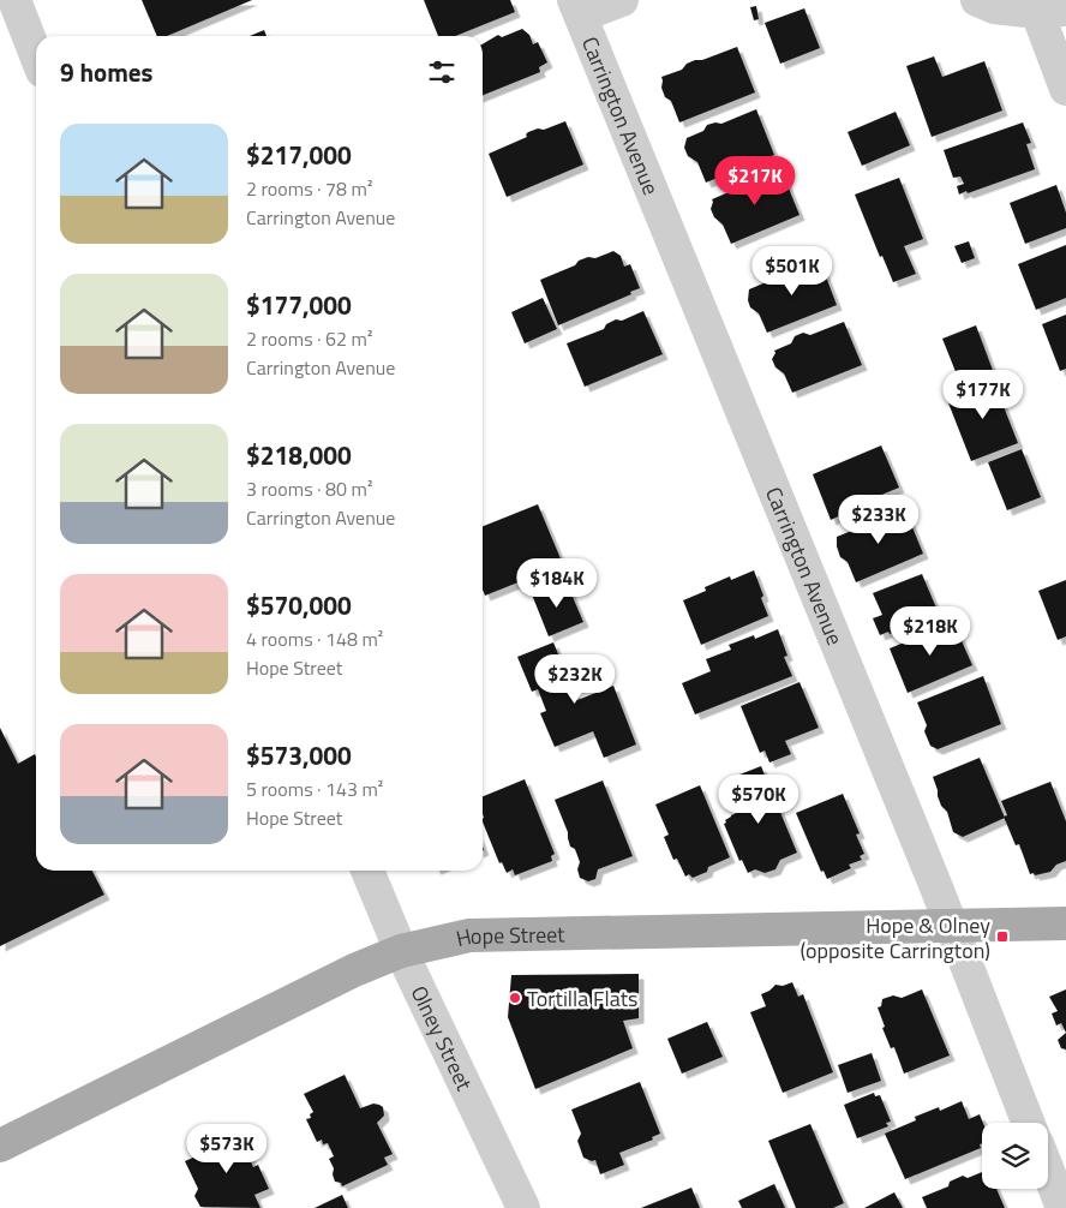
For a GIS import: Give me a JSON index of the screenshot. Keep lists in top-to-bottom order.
{
  "streets": {
    "main road": ["Hope Street"],
    "street": ["Carrington Avenue", "Olney Street"]
  },
  "crossings": [
    ["Carrington Avenue", "Hope Street"],
    ["Hope Street", "Olney Street"]
  ],
  "places": {
    "transit": ["Hope & Olney (opposite Carrington)"],
    "other": ["Tortilla Flats"]
  },
  "page": {
    "heading": "9 homes",
    "list": [
      {
        "name": "$217,000",
        "note": "2 rooms · 78 m² · Carrington Avenue"
      },
      {
        "name": "$177,000",
        "note": "2 rooms · 62 m² · Carrington Avenue"
      },
      {
        "name": "$218,000",
        "note": "3 rooms · 80 m² · Carrington Avenue"
      },
      {
        "name": "$570,000",
        "note": "4 rooms · 148 m² · Hope Street"
      },
      {
        "name": "$573,000",
        "note": "5 rooms · 143 m² · Hope Street"
      }
    ],
    "price": [
      "$217K",
      "$501K",
      "$177K",
      "$233K",
      "$184K",
      "$218K",
      "$232K",
      "$570K",
      "$573K"
    ]
  }
}
